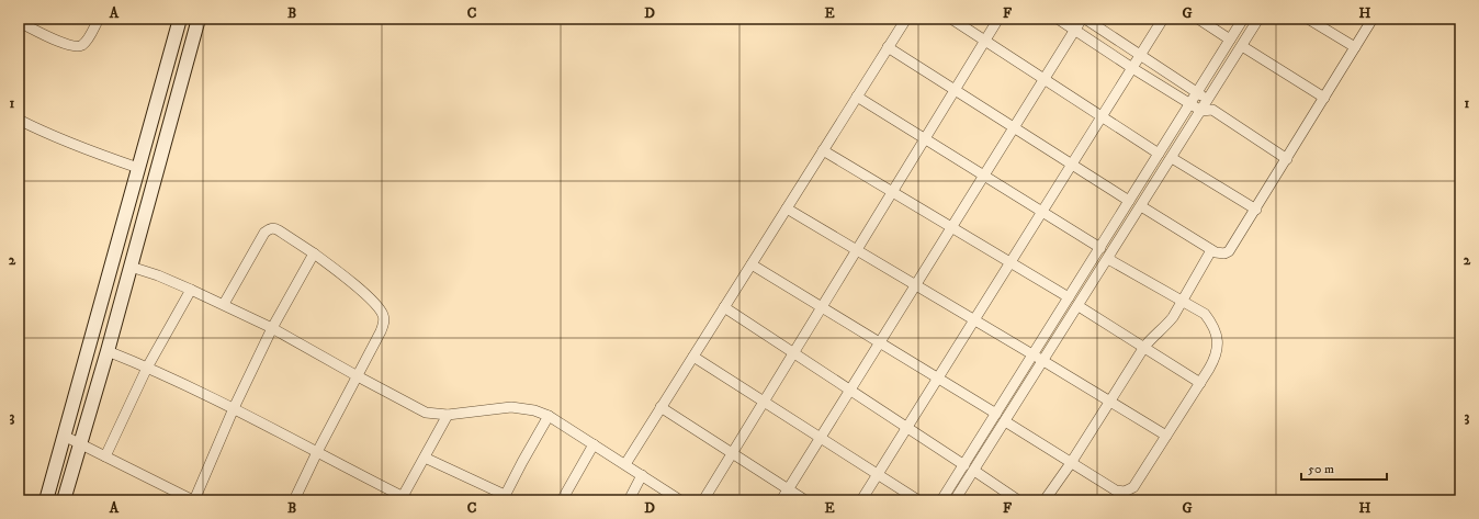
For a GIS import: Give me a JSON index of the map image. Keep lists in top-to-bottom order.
{
  "scale_bar": "50 m",
  "grid": {
    "columns": [
      "A",
      "B",
      "C",
      "D",
      "E",
      "F",
      "G",
      "H"
    ],
    "rows": ["1", "2", "3"]
  }
}
